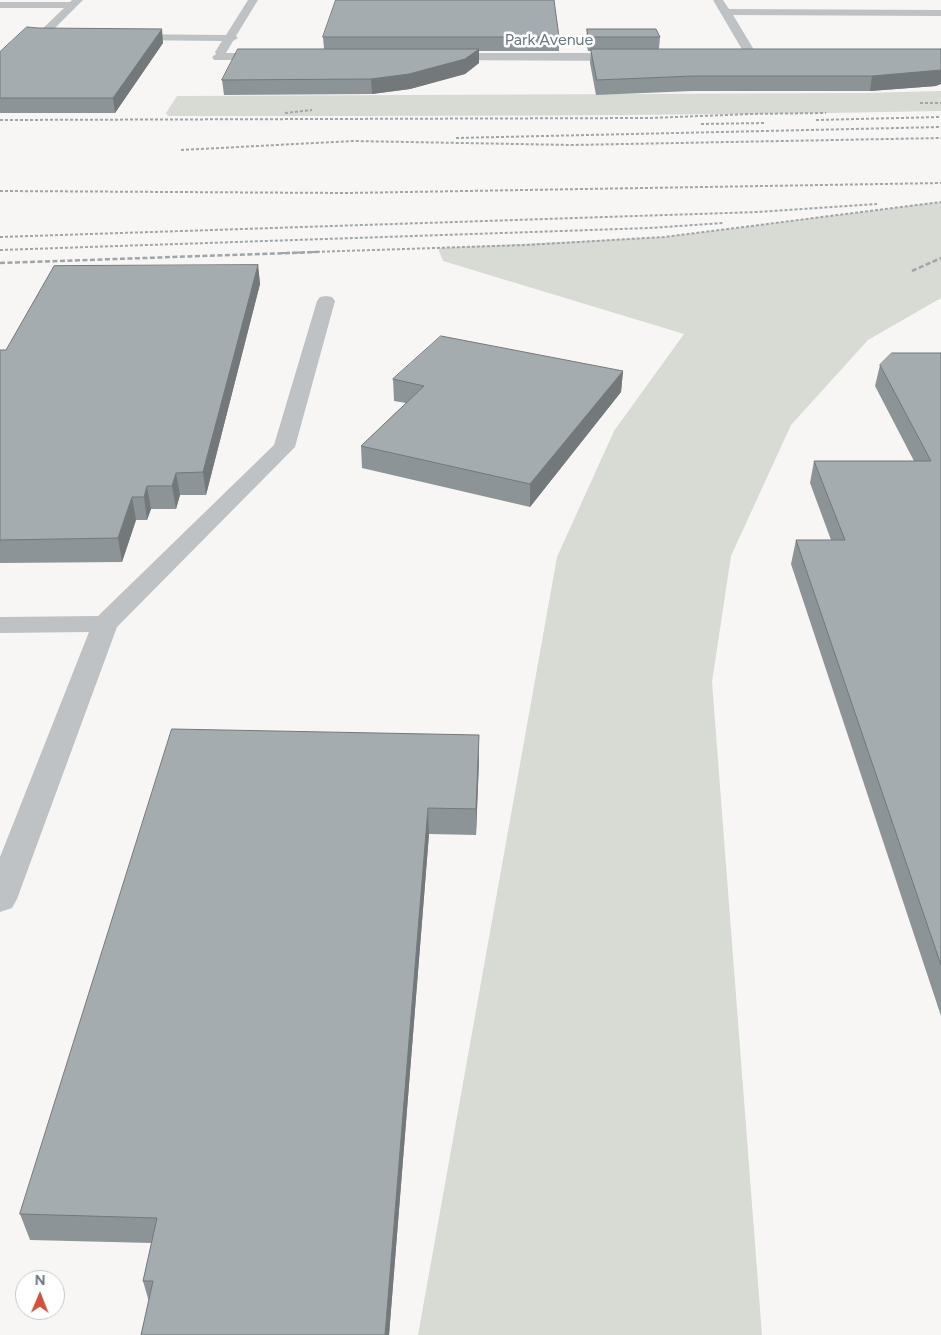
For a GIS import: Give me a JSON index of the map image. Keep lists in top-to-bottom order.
{
  "streets": {
    "street": ["Park Avenue"]
  },
  "north": "top"
}
